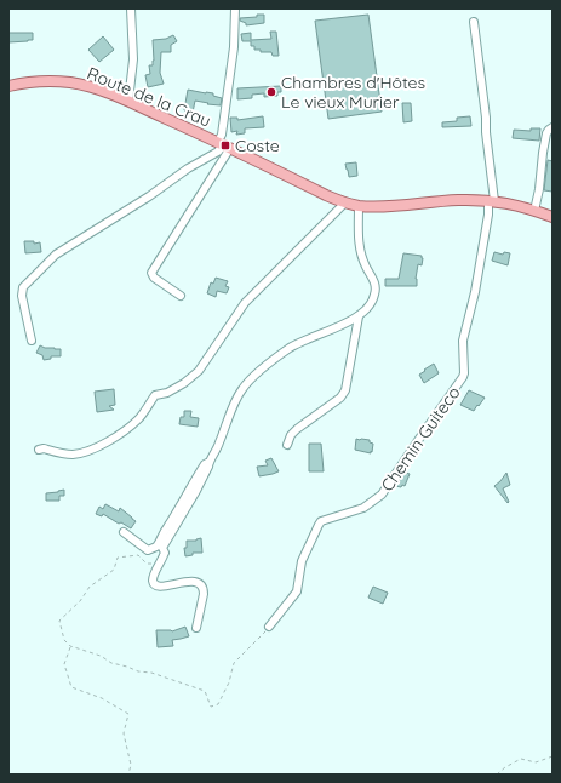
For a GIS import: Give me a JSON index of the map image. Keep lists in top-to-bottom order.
{
  "streets": {
    "main road": ["Route de la Crau"],
    "street": ["Chemin Guiteco"]
  },
  "crossings": [
    ["Route de la Crau", "Chemin Guiteco"]
  ],
  "places": {
    "other": ["Chambres d'Hôtes Le vieux Murier"],
    "transit": ["Coste"]
  }
}
